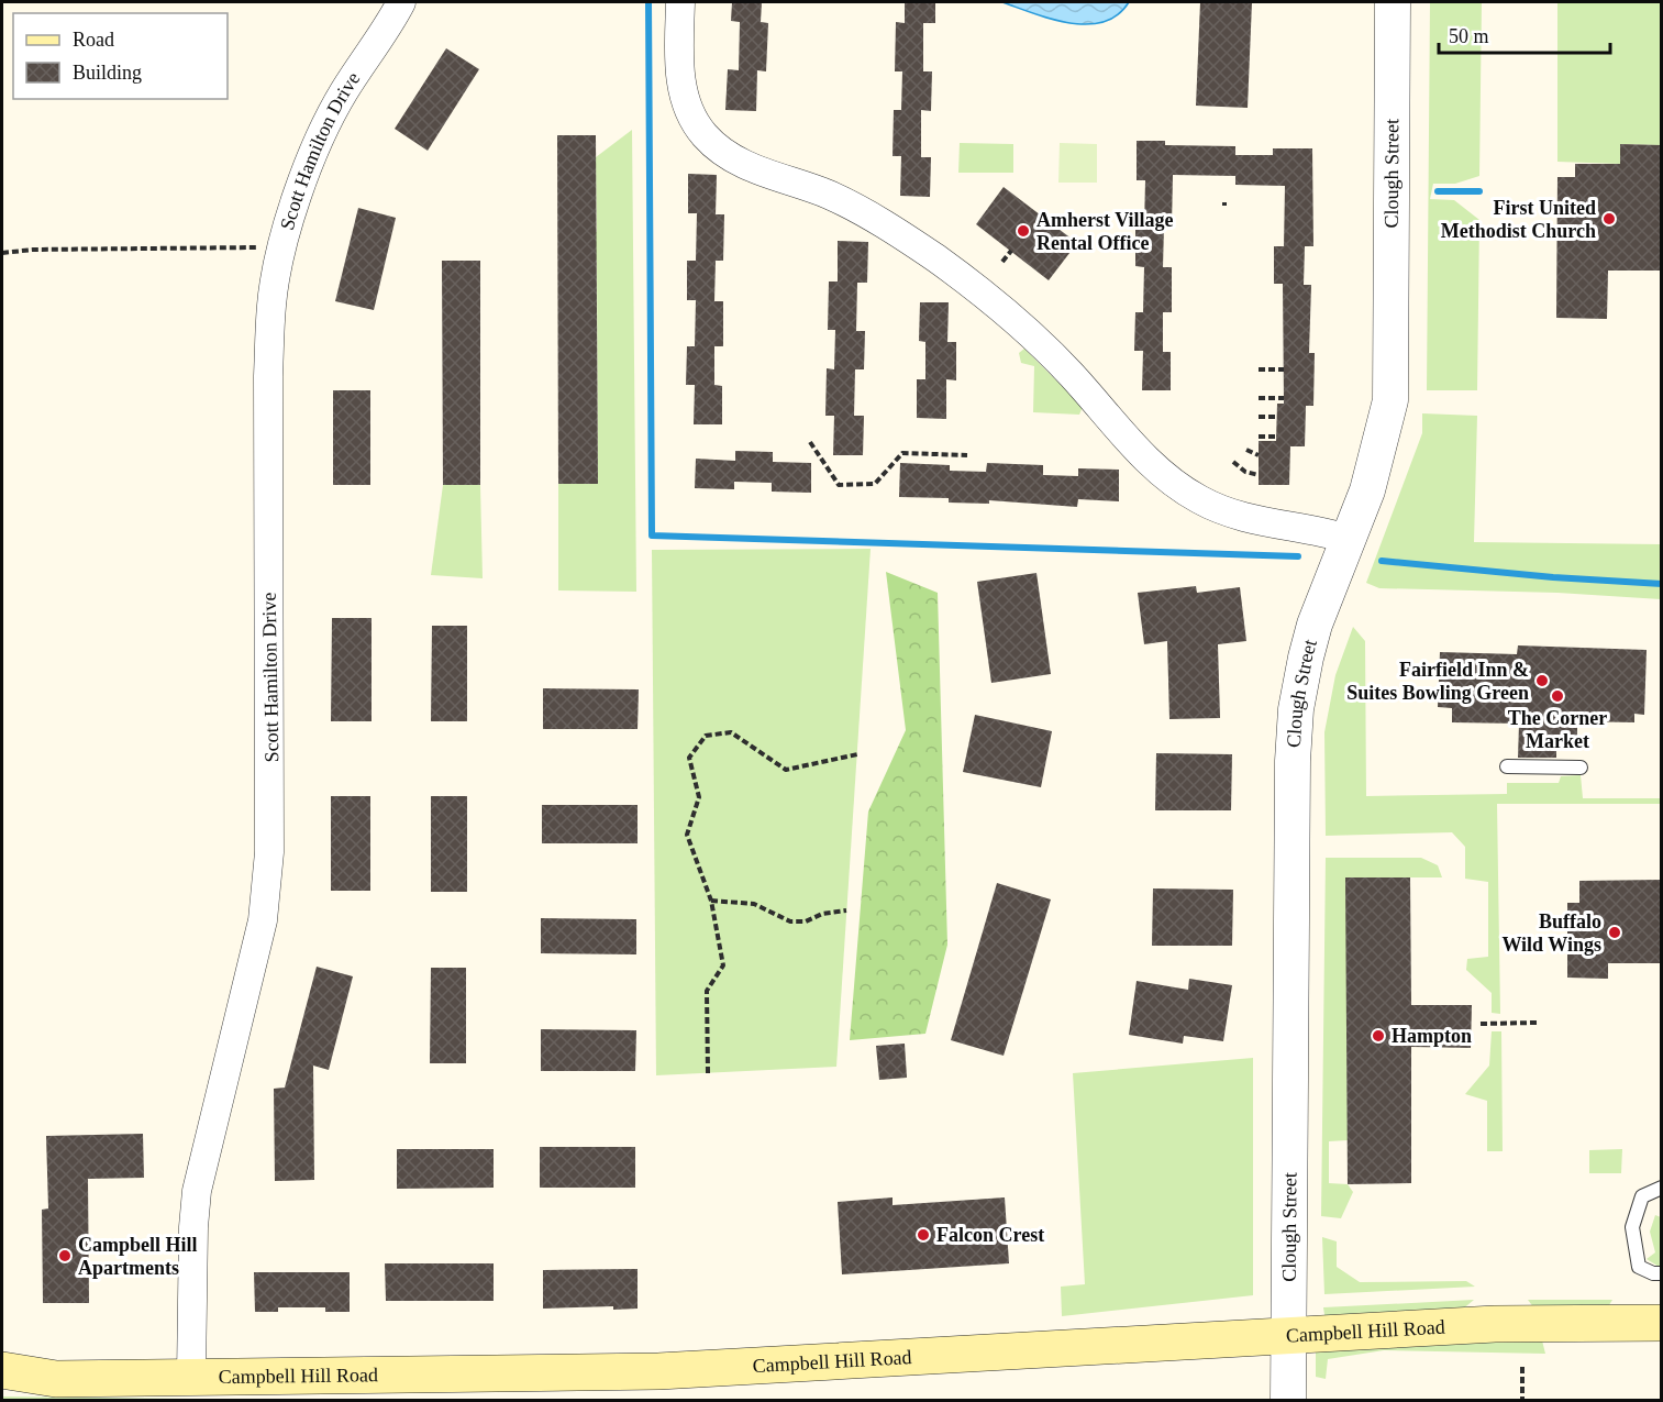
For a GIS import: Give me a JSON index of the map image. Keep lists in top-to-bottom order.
{
  "streets": {
    "main road": ["Campbell Hill Road"],
    "street": ["Scott Hamilton Drive", "Clough Street"]
  },
  "crossings": [
    ["Scott Hamilton Drive", "Campbell Hill Road"],
    ["Clough Street", "Campbell Hill Road"]
  ],
  "places": [
    "First United Methodist Church",
    "Amherst Village Rental Office",
    "Fairfield Inn & Suites Bowling Green",
    "The Corner Market",
    "Buffalo Wild Wings",
    "Hampton",
    "Falcon Crest",
    "Campbell Hill Apartments"
  ],
  "legend": ["Road", "Building"],
  "scale_bar": "50 m"
}
